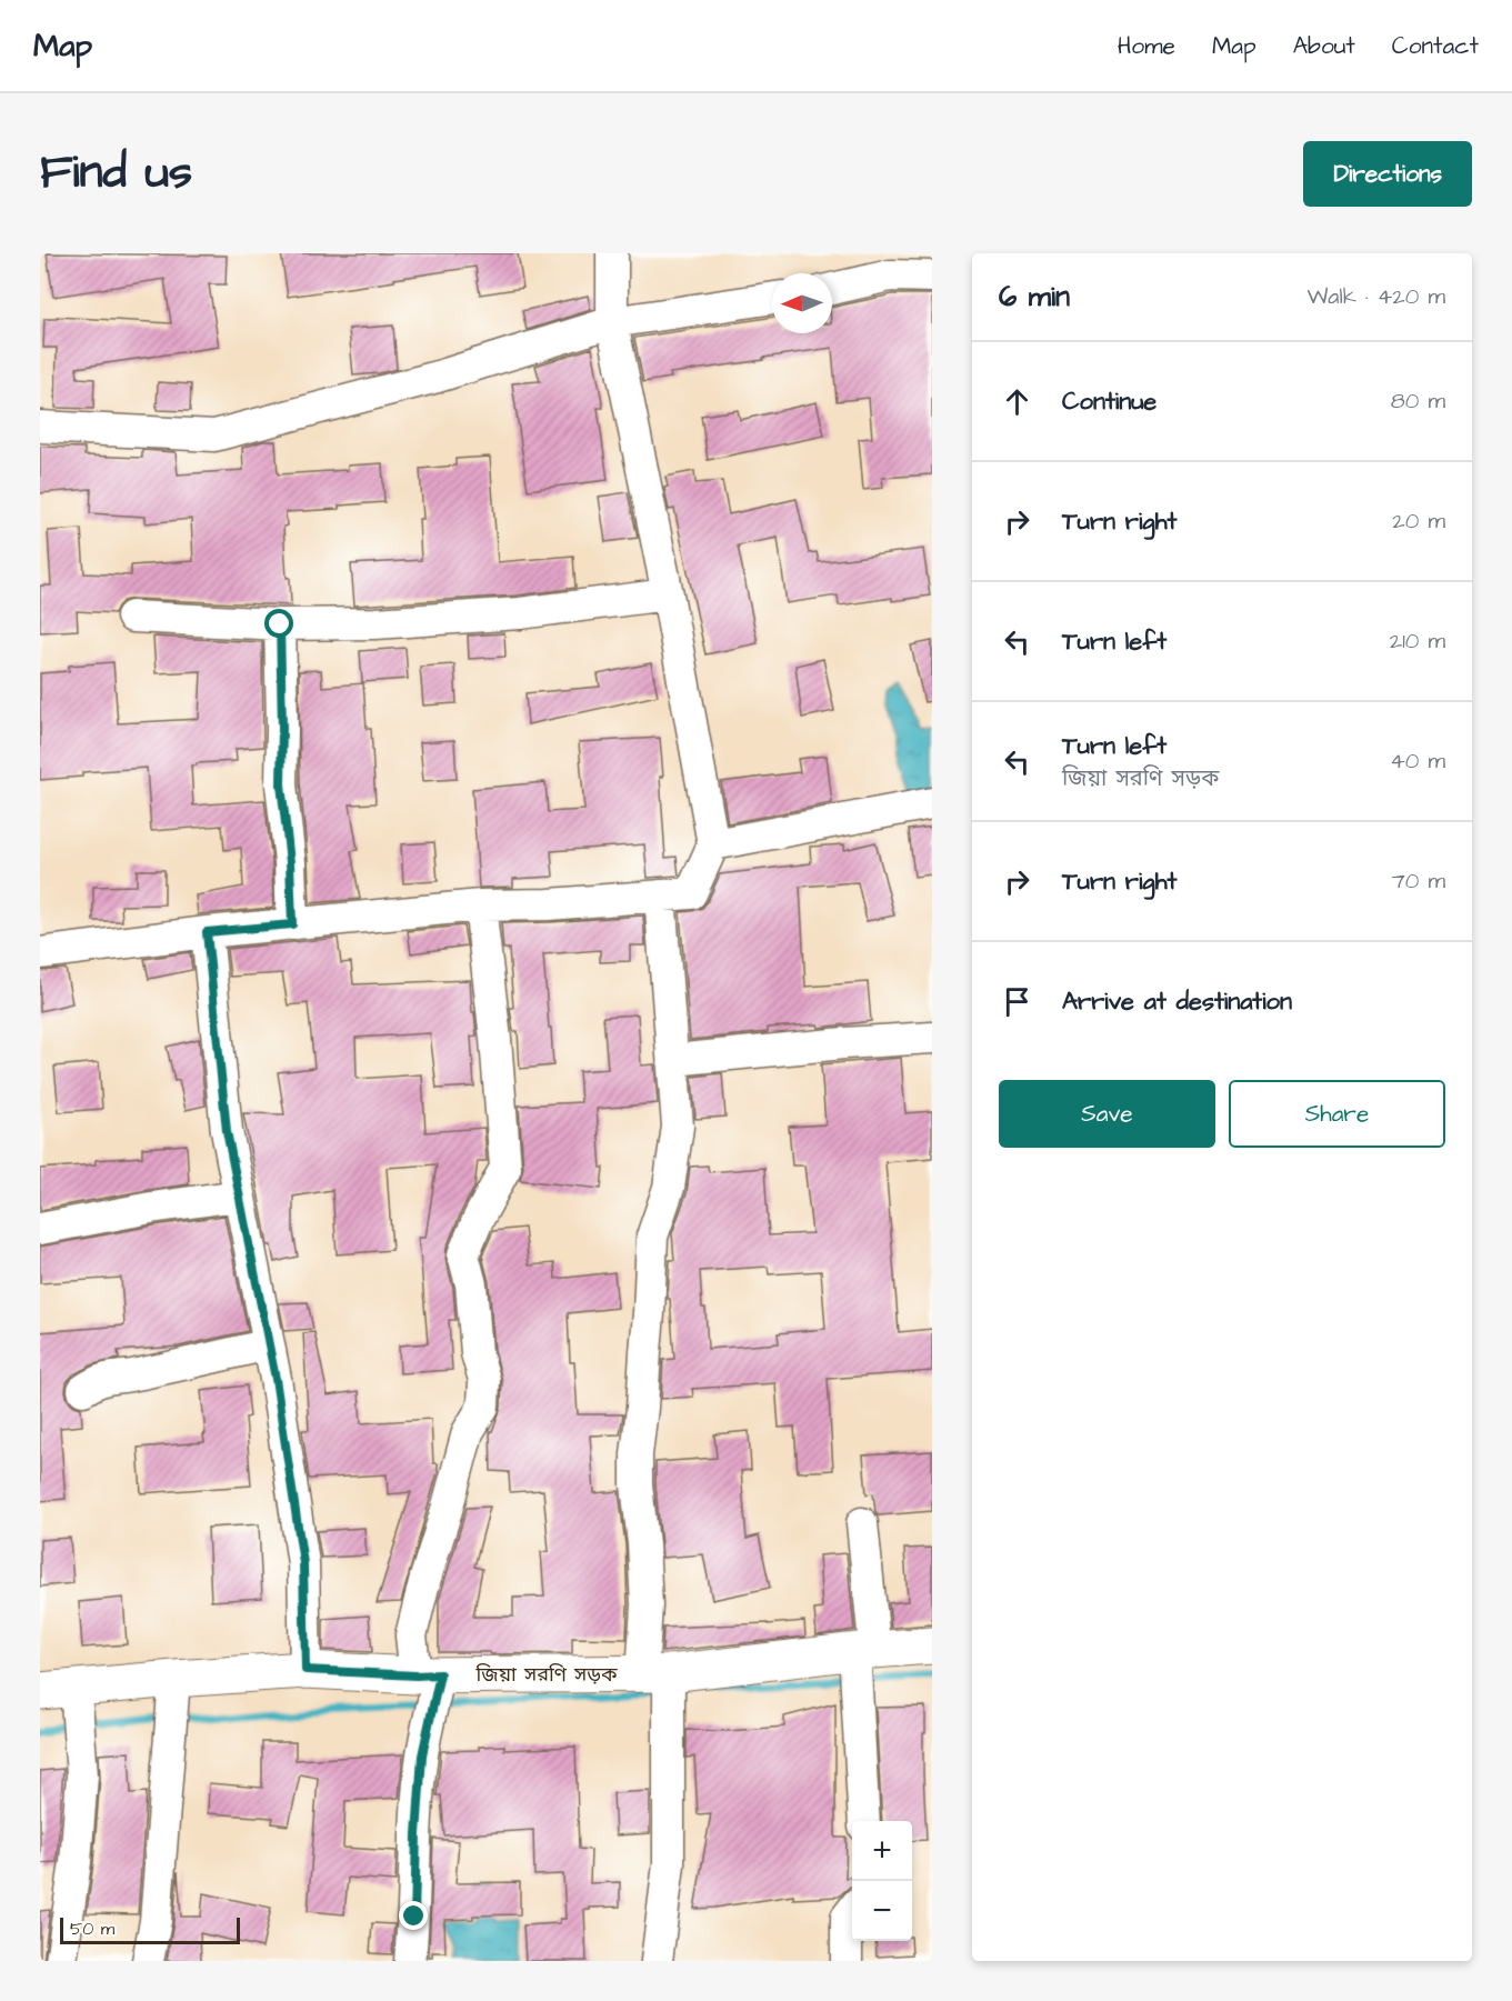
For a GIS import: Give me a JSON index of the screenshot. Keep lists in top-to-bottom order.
{
  "streets": {
    "main road": ["জিয়া সরণি সড়ক"]
  },
  "scale_bar": "50 m",
  "north": "left",
  "page": {
    "header": "Map",
    "nav": [
      "Home",
      "Map",
      "About",
      "Contact"
    ],
    "title": "Find us",
    "buttons": [
      "Directions",
      ["Save", "Share"]
    ],
    "heading": ["6 min", "Walk · 420 m"],
    "list": [
      ["Continue", "80 m"],
      ["Turn right", "20 m"],
      ["Turn left", "210 m"],
      ["Turn left", "জিয়া সরণি সড়ক", "40 m"],
      ["Turn right", "70 m"],
      "Arrive at destination"
    ],
    "map_buttons": ["+", "−"],
    "scale": "50 m"
  }
}
